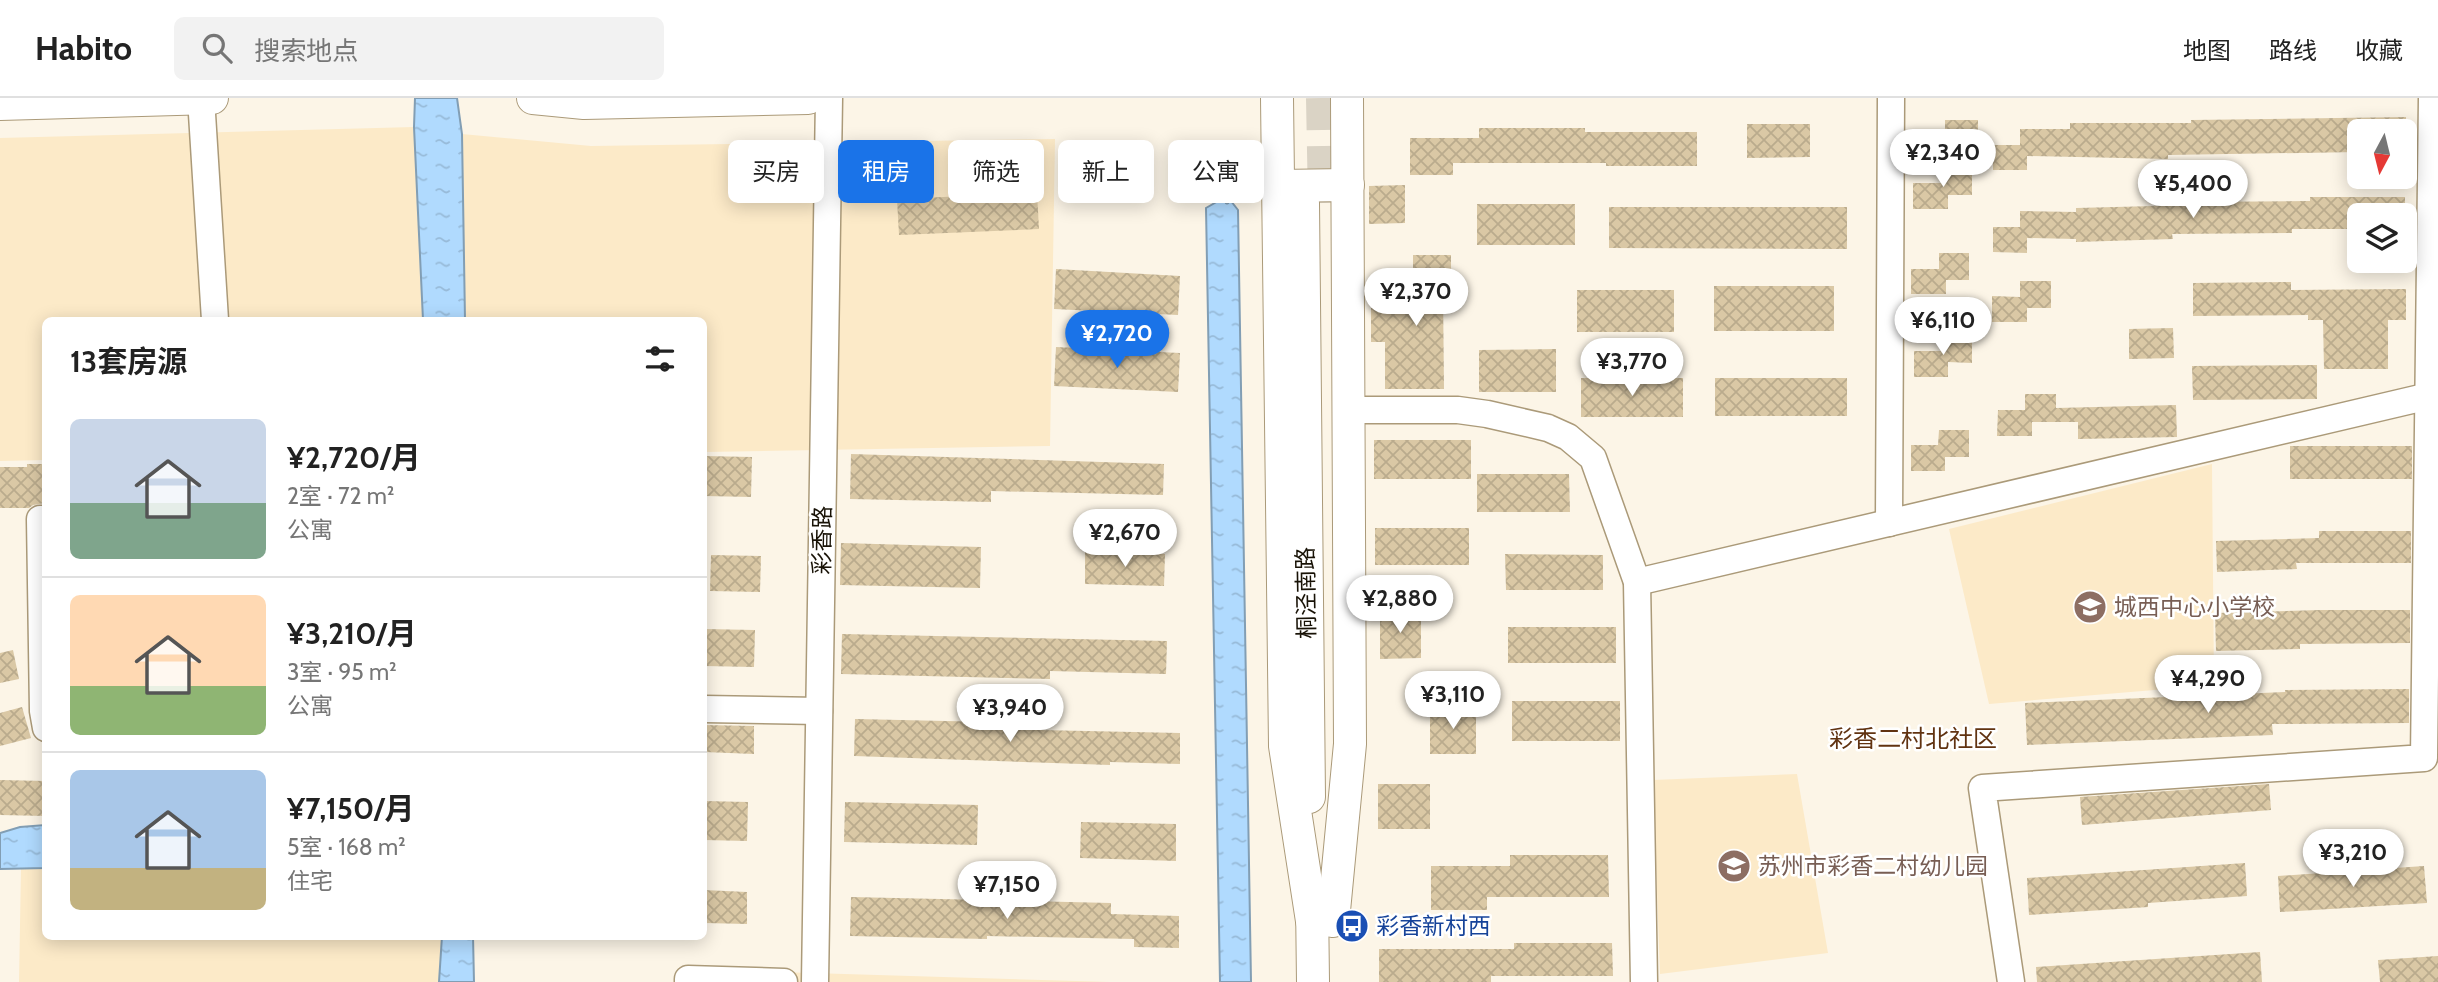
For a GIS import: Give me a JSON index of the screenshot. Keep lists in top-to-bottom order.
{
  "streets": {
    "main road": ["桐泾南路"],
    "street": ["彩香路"]
  },
  "districts": ["彩香二村北社区"],
  "places": {
    "school or university": ["城西中心小学校", "苏州市彩香二村幼儿园"],
    "bus stop": ["彩香新村西"]
  },
  "north": "bottom",
  "page": {
    "header": "Habito",
    "search": "搜索地点",
    "nav": ["地图", "路线", "收藏"],
    "price": [
      "¥2,340",
      "¥5,400",
      "¥2,370",
      "¥6,110",
      "¥2,720",
      "¥3,770",
      "¥2,670",
      "¥2,880",
      "¥4,290",
      "¥3,110",
      "¥3,940",
      "¥3,210",
      "¥7,150"
    ],
    "chip": [
      "买房",
      "租房",
      "筛选",
      "新上",
      "公寓"
    ],
    "heading": "13套房源",
    "list": [
      {
        "name": "¥2,720/月",
        "note": "2室 · 72 m² · 公寓"
      },
      {
        "name": "¥3,210/月",
        "note": "3室 · 95 m² · 公寓"
      },
      {
        "name": "¥7,150/月",
        "note": "5室 · 168 m² · 住宅"
      }
    ]
  }
}
